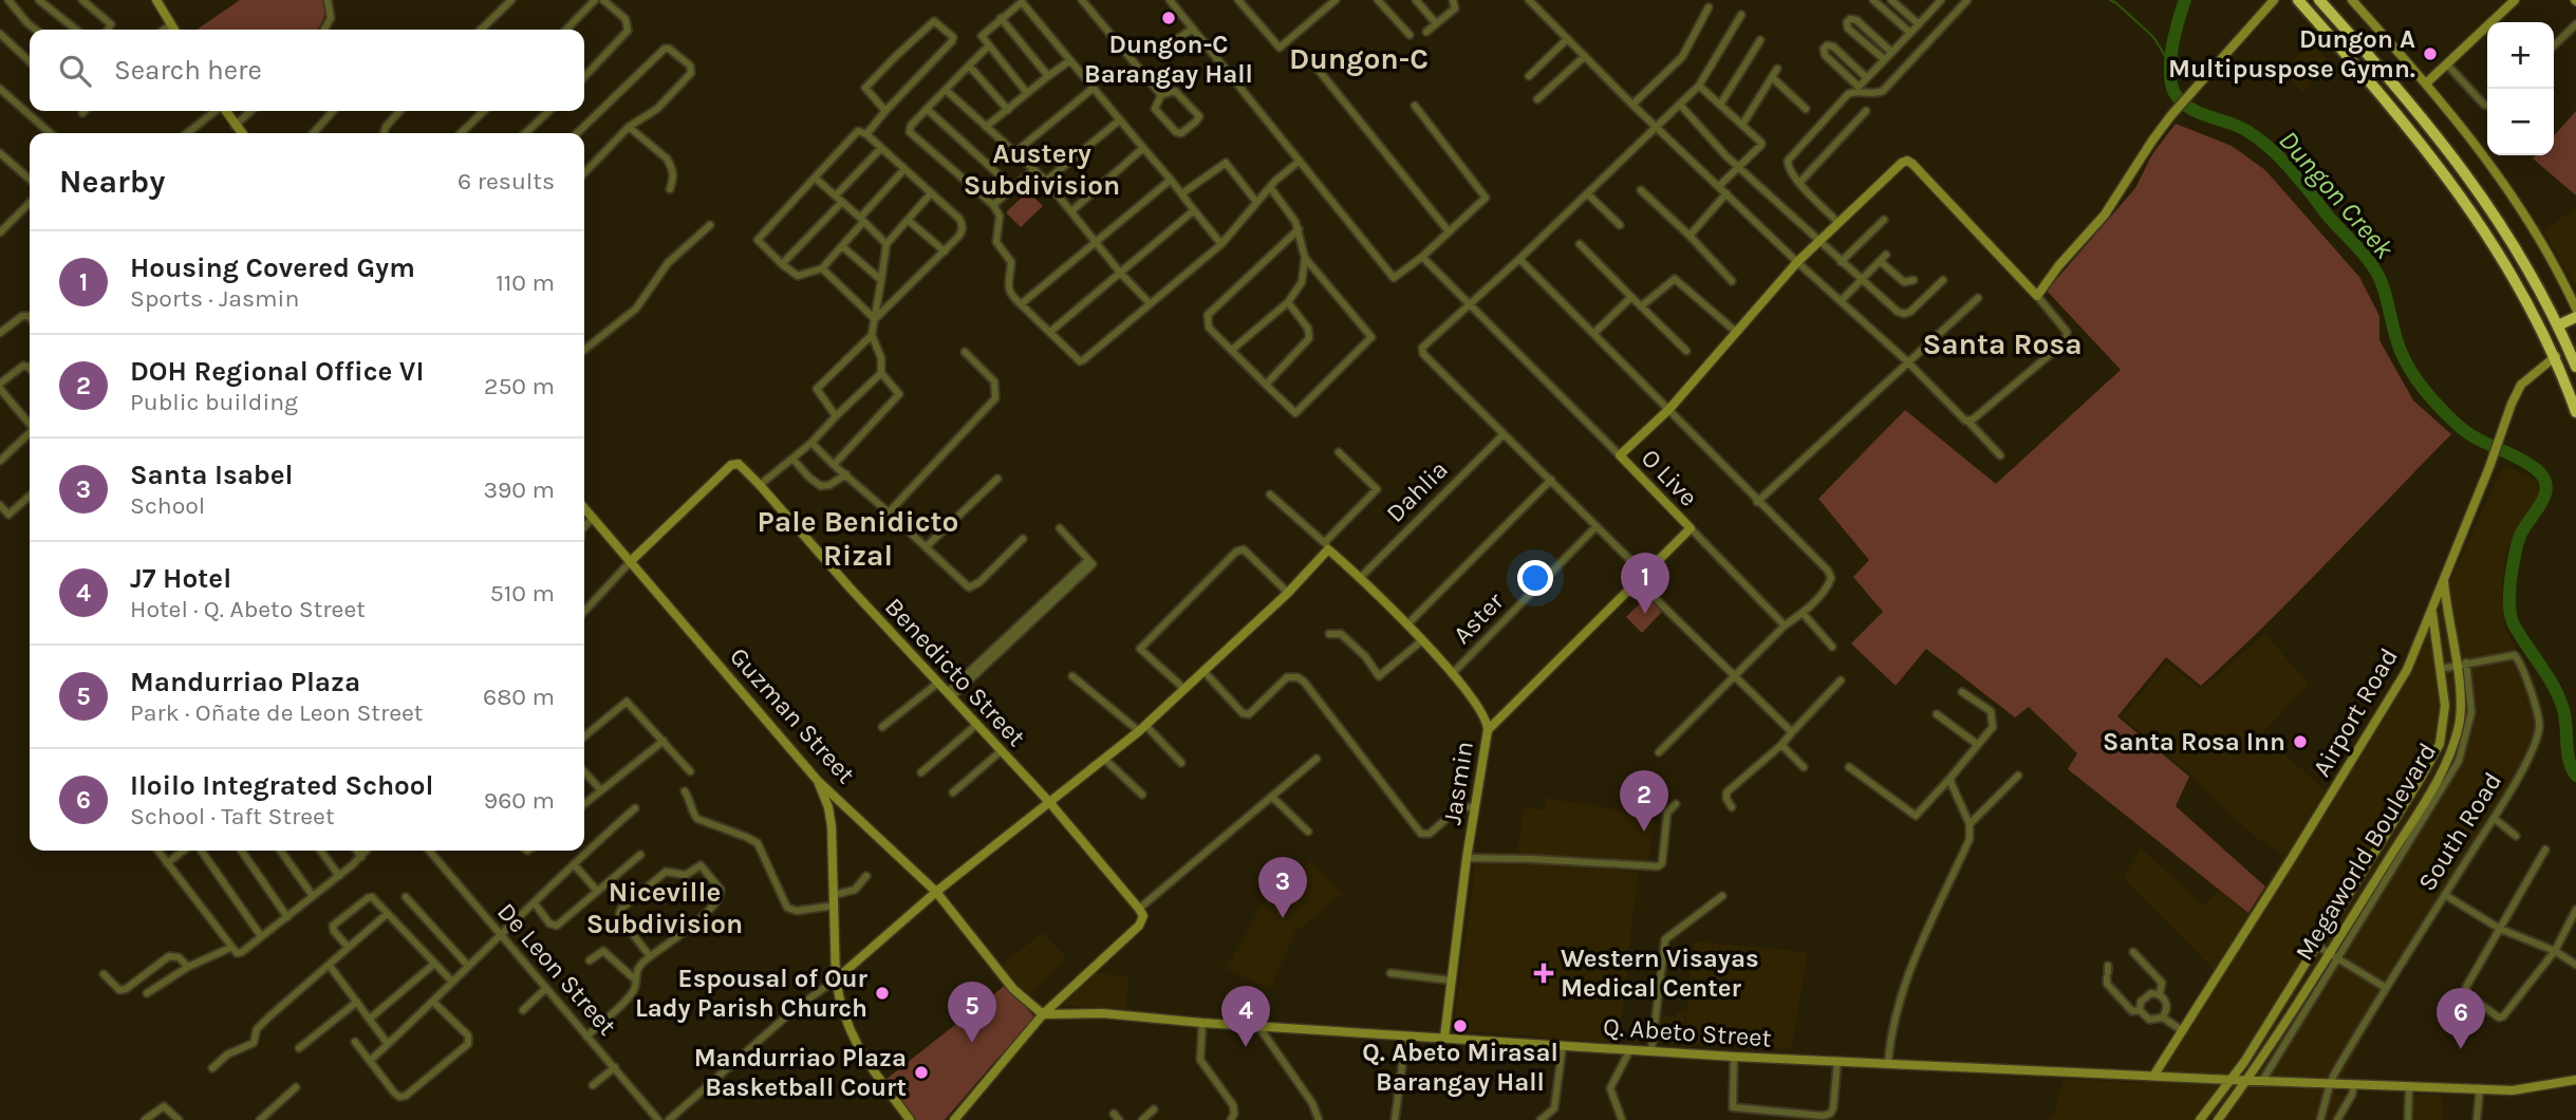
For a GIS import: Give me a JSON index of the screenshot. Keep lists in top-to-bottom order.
{
  "streets": {
    "street": [
      "O Live",
      "Dahlia",
      "Aster",
      "Benedicto Street",
      "Airport Road",
      "Guzman Street",
      "Jasmin",
      "South Road",
      "Megaworld Boulevard",
      "De Leon Street",
      "Q. Abeto Street"
    ]
  },
  "crossings": [
    ["O Live", "Jasmin"],
    ["Benedicto Street", "Guzman Street"],
    ["Airport Road", "Megaworld Boulevard"],
    ["Airport Road", "Q. Abeto Street"],
    ["Guzman Street", "Q. Abeto Street"],
    ["Jasmin", "Q. Abeto Street"],
    ["South Road", "Megaworld Boulevard"],
    ["South Road", "Q. Abeto Street"],
    ["Megaworld Boulevard", "Q. Abeto Street"]
  ],
  "districts": [
    "Dungon-C",
    "Austery Subdivision",
    "Santa Rosa",
    "Pale Benidicto Rizal",
    "Niceville Subdivision"
  ],
  "water": ["Dungon Creek"],
  "places": {
    "other": [
      "Dungon-C Barangay Hall",
      "Dungon A Multipuspose Gymn.",
      "Santa Rosa Inn",
      "Espousal of Our Lady Parish Church",
      "Q. Abeto Mirasal Barangay Hall",
      "Mandurriao Plaza Basketball Court"
    ],
    "health": ["Western Visayas Medical Center"]
  },
  "page": {
    "map_buttons": ["+", "−"],
    "search": "Search here",
    "heading": ["Nearby", "6 results"],
    "list": [
      {
        "mark": "1",
        "name": "Housing Covered Gym",
        "note": "Sports · Jasmin",
        "value": "110 m"
      },
      {
        "mark": "2",
        "name": "DOH Regional Office VI",
        "note": "Public building",
        "value": "250 m"
      },
      {
        "mark": "3",
        "name": "Santa Isabel",
        "note": "School",
        "value": "390 m"
      },
      {
        "mark": "4",
        "name": "J7 Hotel",
        "note": "Hotel · Q. Abeto Street",
        "value": "510 m"
      },
      {
        "mark": "5",
        "name": "Mandurriao Plaza",
        "note": "Park · Oñate de Leon Street",
        "value": "680 m"
      },
      {
        "mark": "6",
        "name": "Iloilo Integrated School",
        "note": "School · Taft Street",
        "value": "960 m"
      }
    ],
    "pins": [
      "1",
      "2",
      "3",
      "5",
      "4",
      "6"
    ]
  }
}
